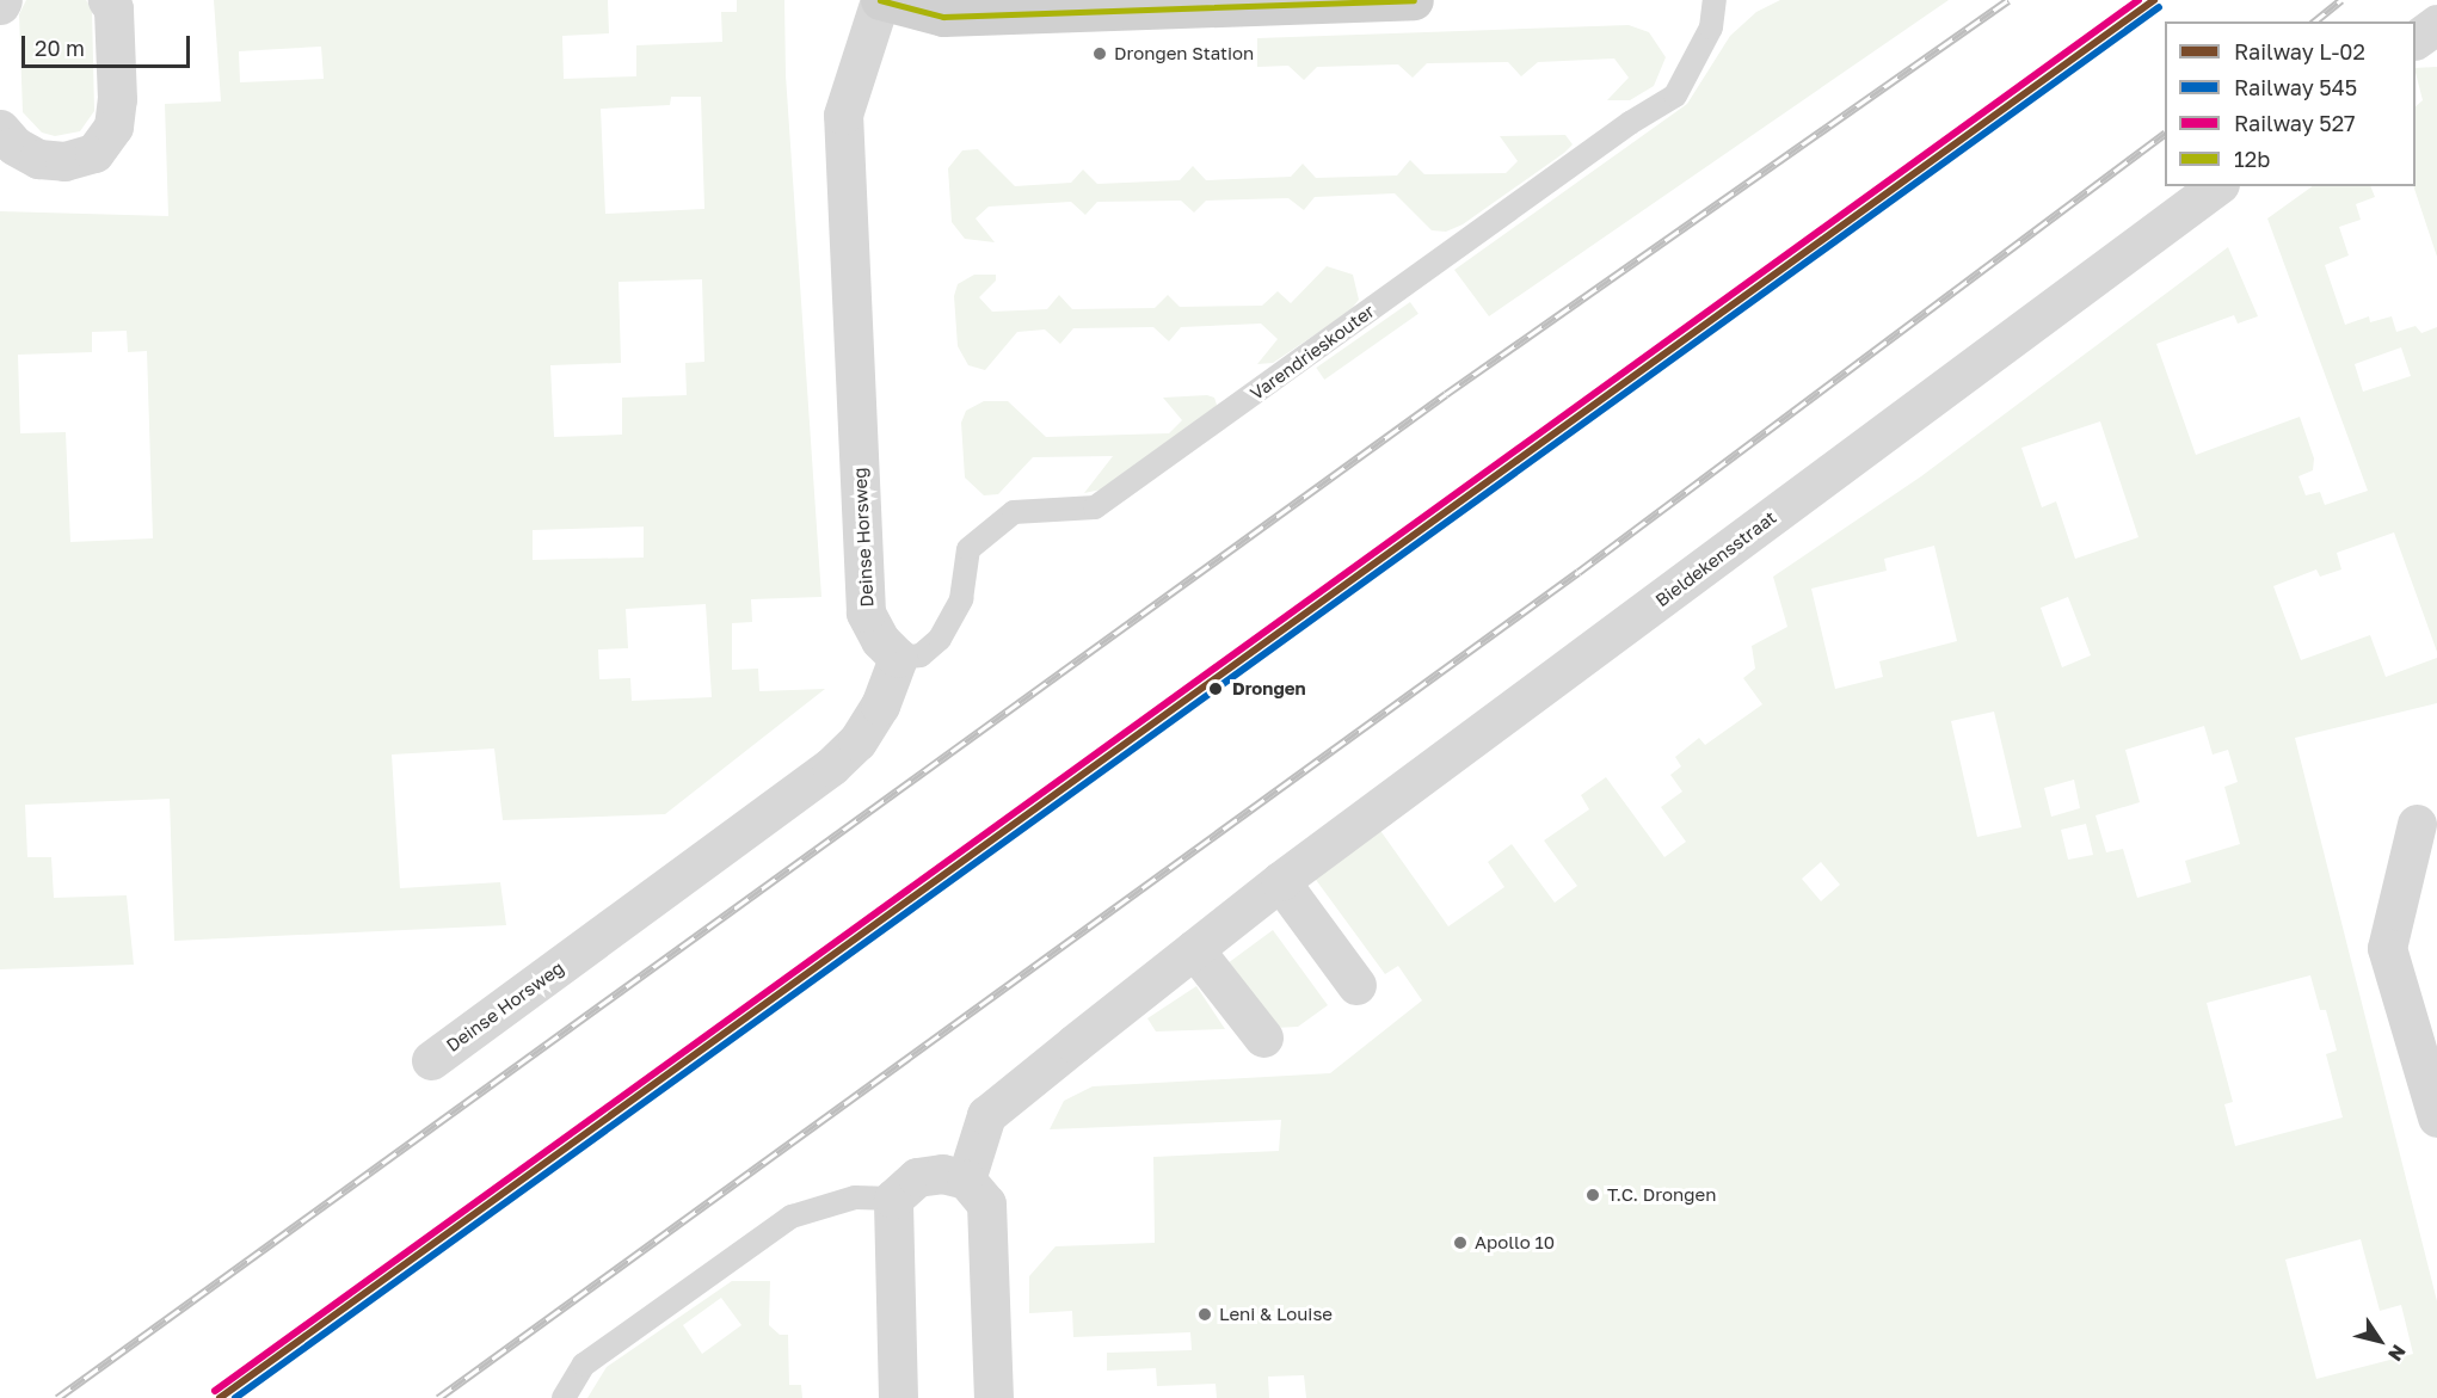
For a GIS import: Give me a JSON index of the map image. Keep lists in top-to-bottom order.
{
  "streets": {
    "street": ["Deinse Horsweg", "Bieldekensstraat"],
    "lane": ["Varendrieskouter"]
  },
  "crossings": [
    ["Varendrieskouter", "Deinse Horsweg"]
  ],
  "places": [
    "Drongen Station",
    "Drongen",
    "T.C. Drongen",
    "Apollo 10",
    "Leni & Louise"
  ],
  "lines": [
    "rail line L-02",
    "rail line 527",
    "transit line 12b",
    "rail line 545"
  ],
  "legend": [
    "Railway L-02",
    "Railway 545",
    "Railway 527",
    "12b"
  ],
  "scale_bar": "20 m",
  "north": "bottom right"
}
